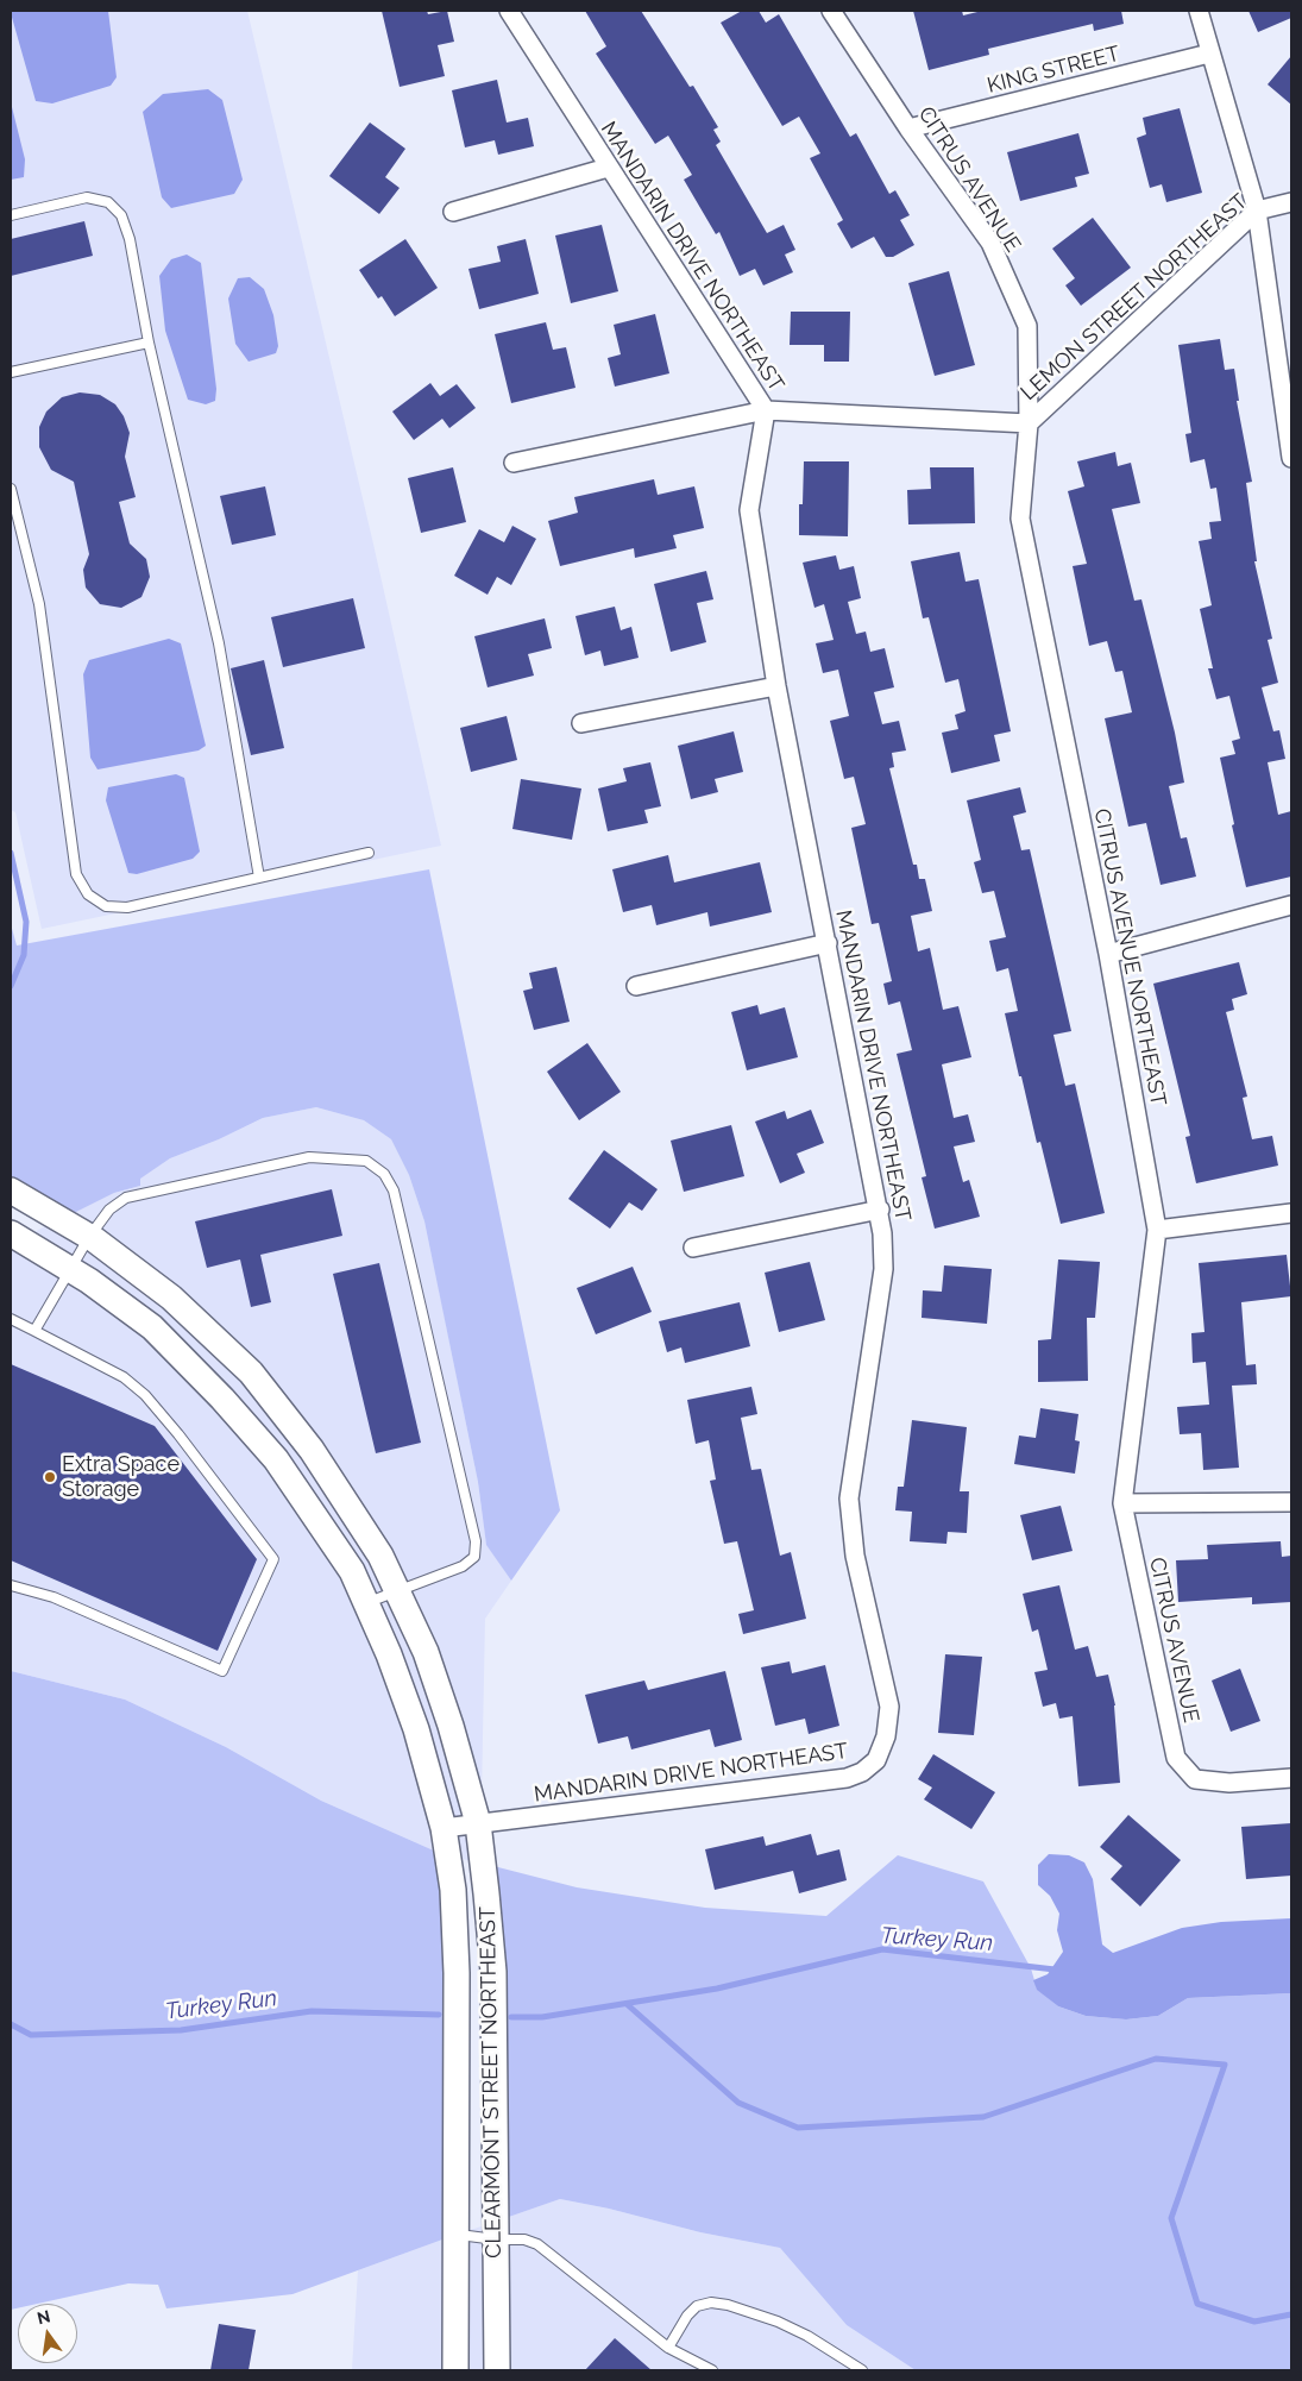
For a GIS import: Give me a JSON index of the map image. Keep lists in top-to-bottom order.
{
  "streets": {
    "street": [
      "KING STREET",
      "CITRUS AVENUE",
      "MANDARIN DRIVE NORTHEAST",
      "LEMON STREET NORTHEAST",
      "CITRUS AVENUE NORTHEAST",
      "CLEARMONT STREET NORTHEAST"
    ]
  },
  "crossings": [
    ["KING STREET", "CITRUS AVENUE"],
    ["CITRUS AVENUE", "LEMON STREET NORTHEAST"],
    ["CITRUS AVENUE", "CITRUS AVENUE NORTHEAST"],
    ["MANDARIN DRIVE NORTHEAST", "LEMON STREET NORTHEAST"],
    ["MANDARIN DRIVE NORTHEAST", "CLEARMONT STREET NORTHEAST"],
    ["LEMON STREET NORTHEAST", "CITRUS AVENUE NORTHEAST"]
  ],
  "water": ["Turkey Run"],
  "places": ["Extra Space Storage"],
  "north": "top"
}
